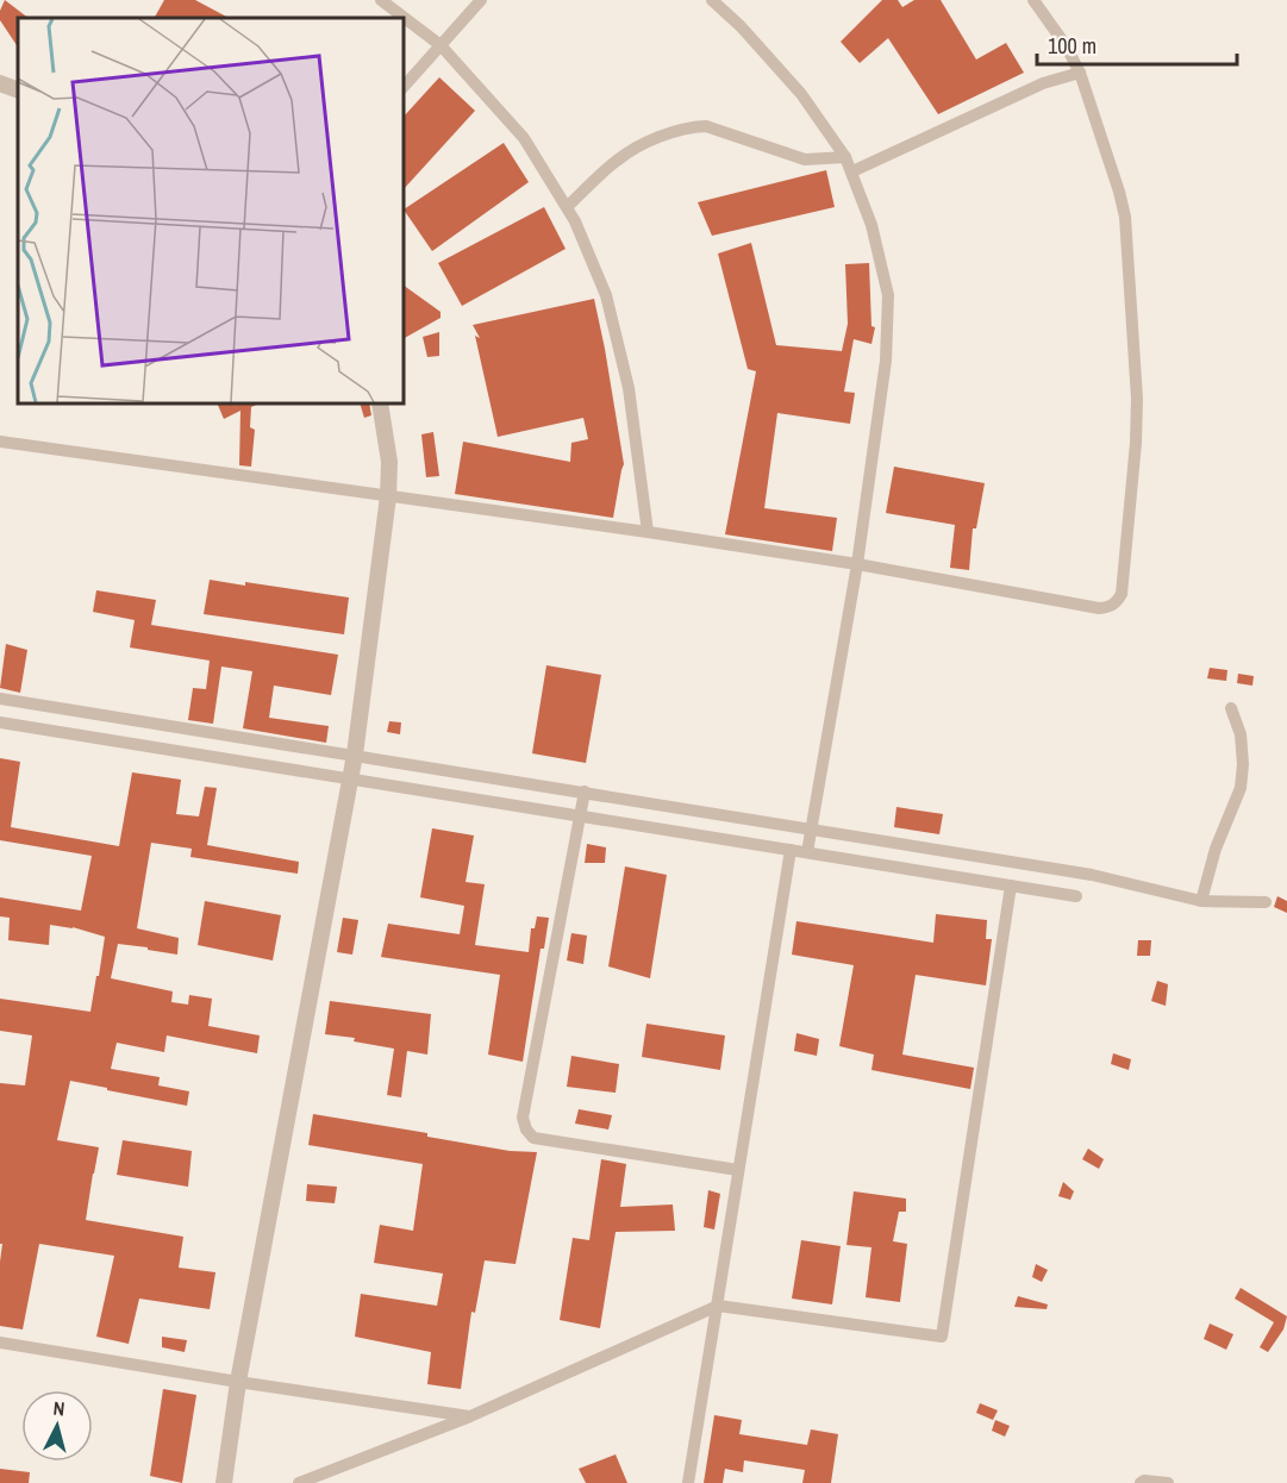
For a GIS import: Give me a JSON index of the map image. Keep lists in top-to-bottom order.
{
  "scale_bar": "100 m",
  "north": "top"
}
